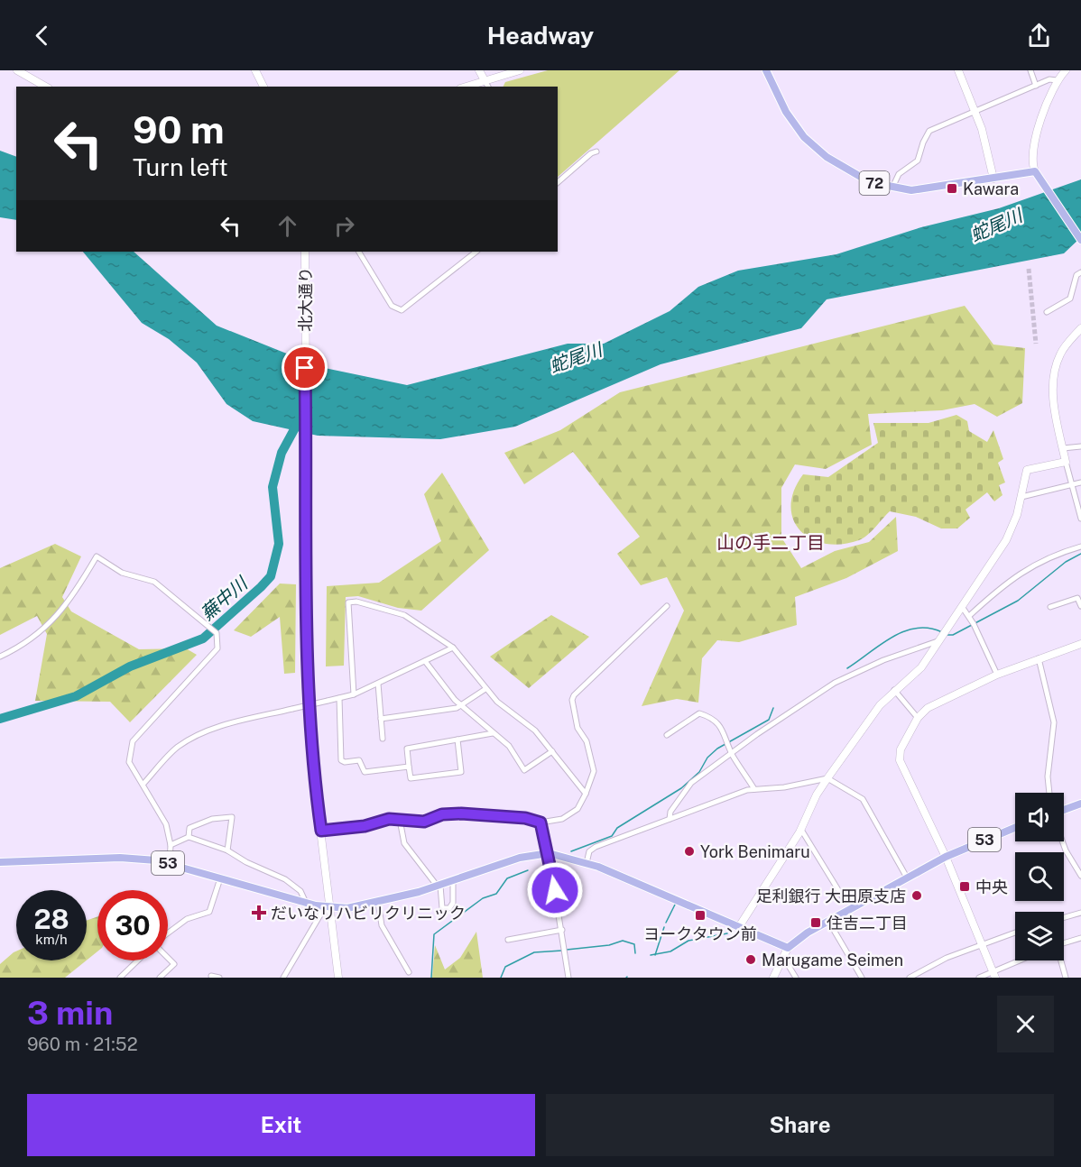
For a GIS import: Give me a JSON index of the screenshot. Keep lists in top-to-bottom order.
{
  "streets": {
    "main road": ["72", "53"],
    "street": ["北大通り"]
  },
  "districts": ["山の手二丁目"],
  "water": ["蛇尾川", "蕪中川"],
  "places": {
    "transit": [
      "Kawara",
      "中央",
      "ヨークタウン前",
      "住吉二丁目"
    ],
    "other": ["York Benimaru", "足利銀行 大田原支店", "Marugame Seimen"],
    "health": ["だいなリハビリクリニック"]
  },
  "page": {
    "header": "Headway",
    "turn": ["90 m", "Turn left"],
    "speed": "28 km/h",
    "limit": "30",
    "heading": ["3 min", "960 m · 21:52"],
    "buttons": ["Exit", "Share"]
  }
}
